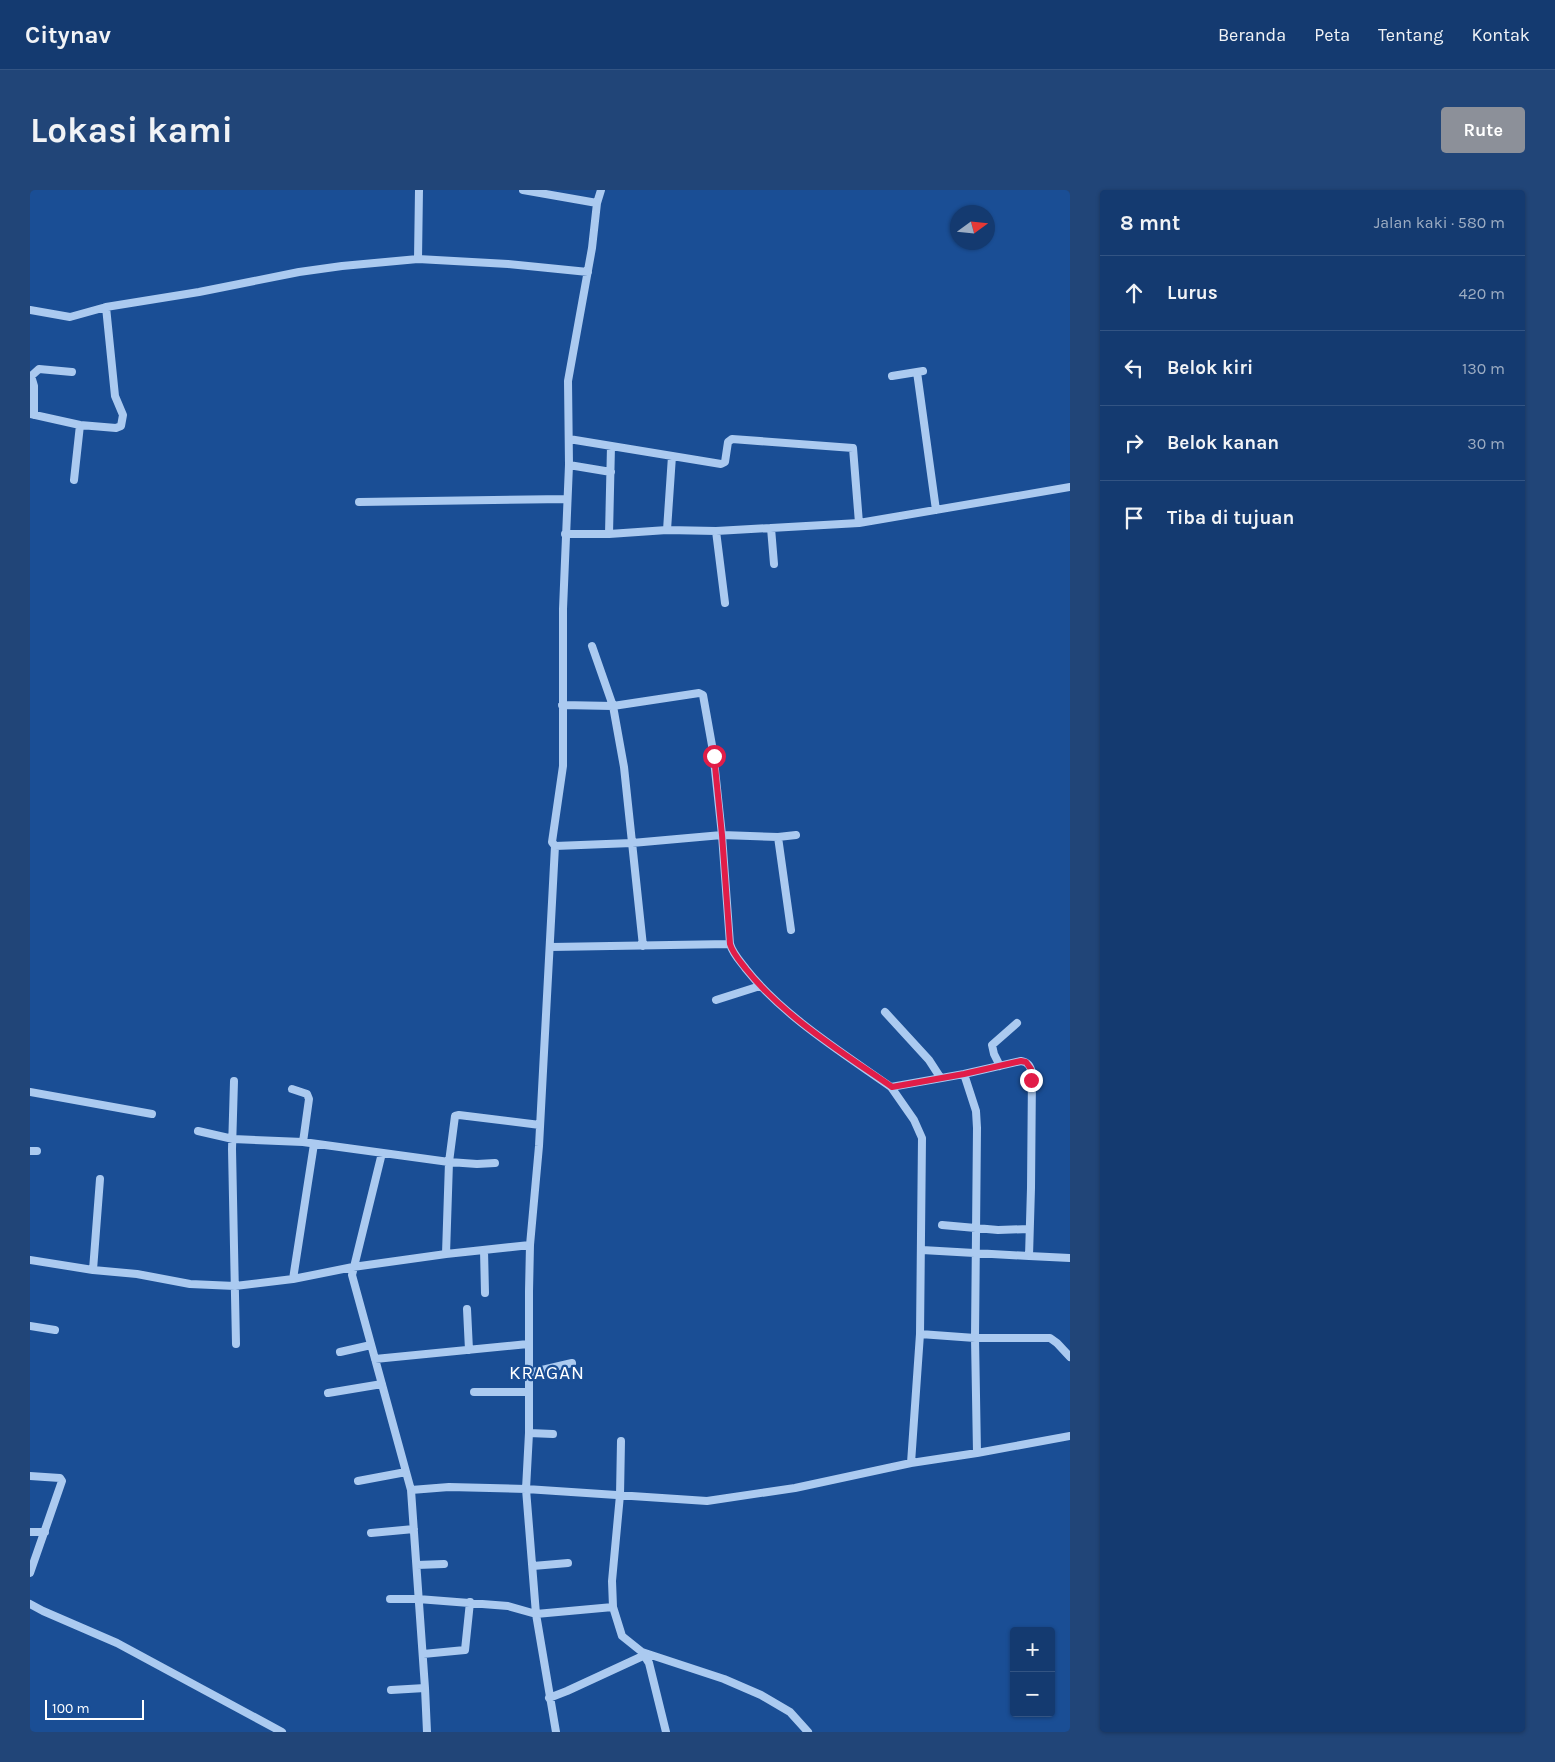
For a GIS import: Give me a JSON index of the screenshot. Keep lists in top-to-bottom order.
{
  "districts": ["KRAGAN"],
  "scale_bar": "100 m",
  "north": "right",
  "page": {
    "header": "Citynav",
    "nav": [
      "Beranda",
      "Peta",
      "Tentang",
      "Kontak"
    ],
    "buttons": "Rute",
    "title": "Lokasi kami",
    "heading": ["8 mnt", "Jalan kaki · 580 m"],
    "list": [
      ["Lurus", "420 m"],
      ["Belok kiri", "130 m"],
      ["Belok kanan", "30 m"],
      "Tiba di tujuan"
    ],
    "map_buttons": ["+", "−"],
    "scale": "100 m"
  }
}
